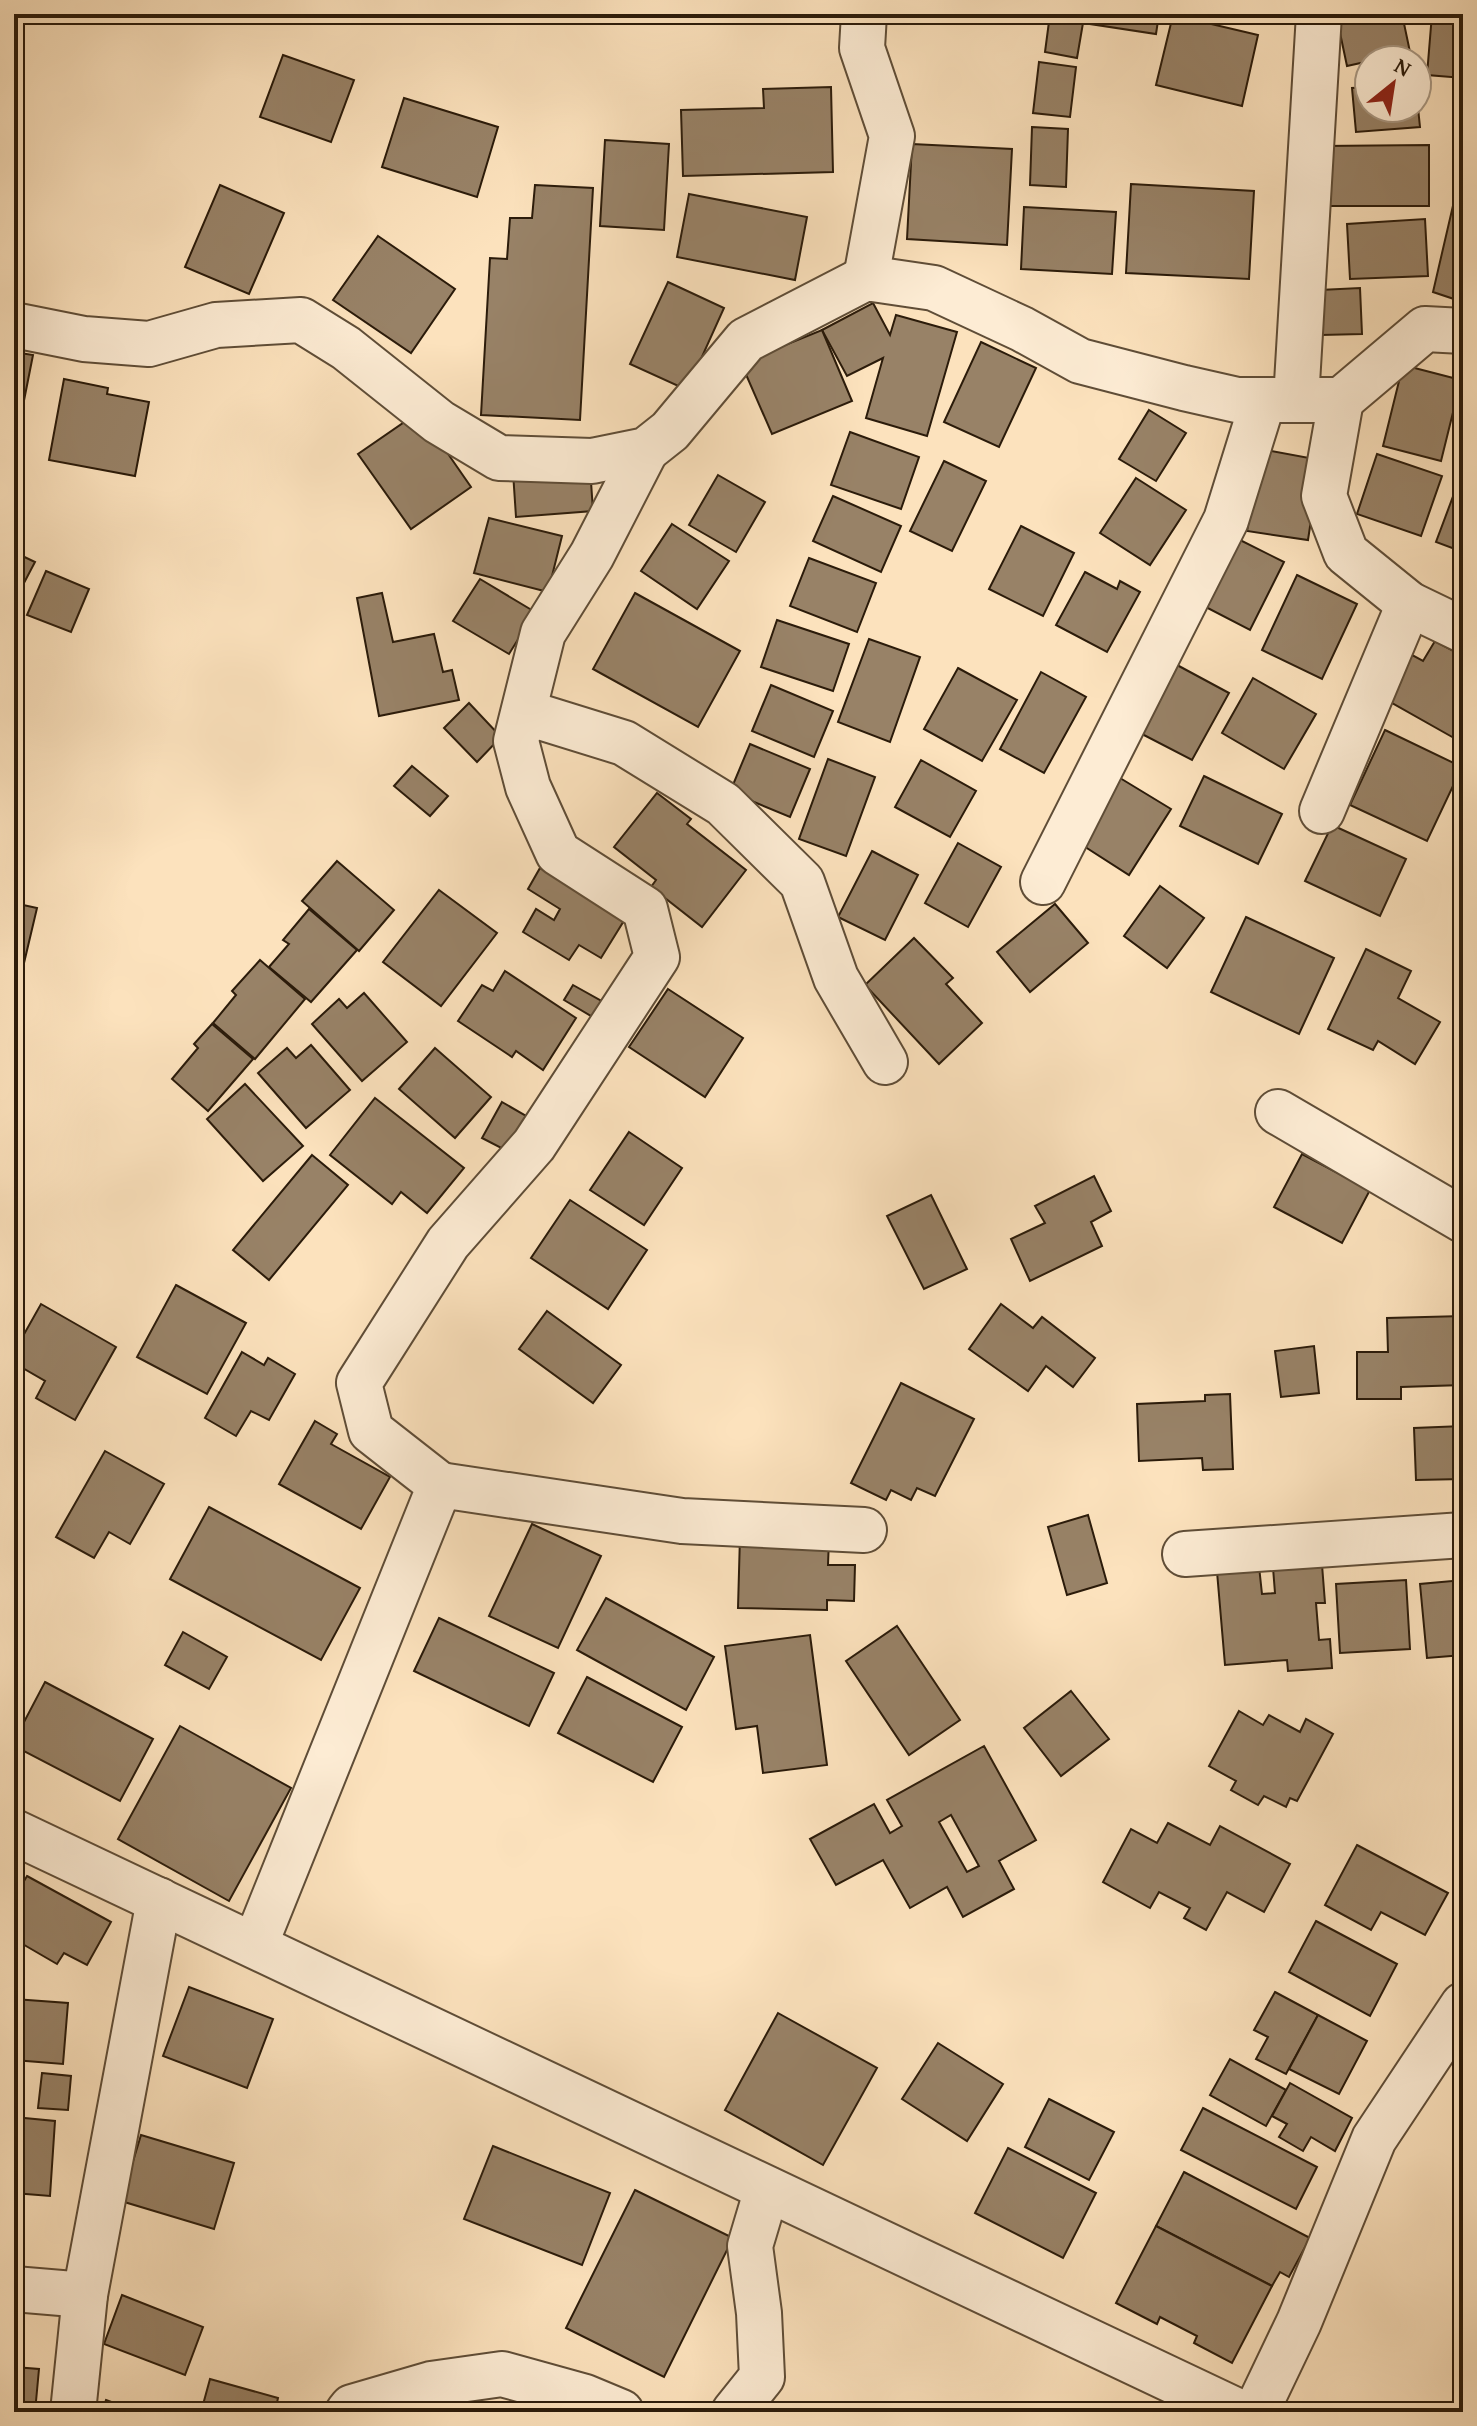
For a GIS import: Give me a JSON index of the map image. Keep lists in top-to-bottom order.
{
  "north": "top right"
}
